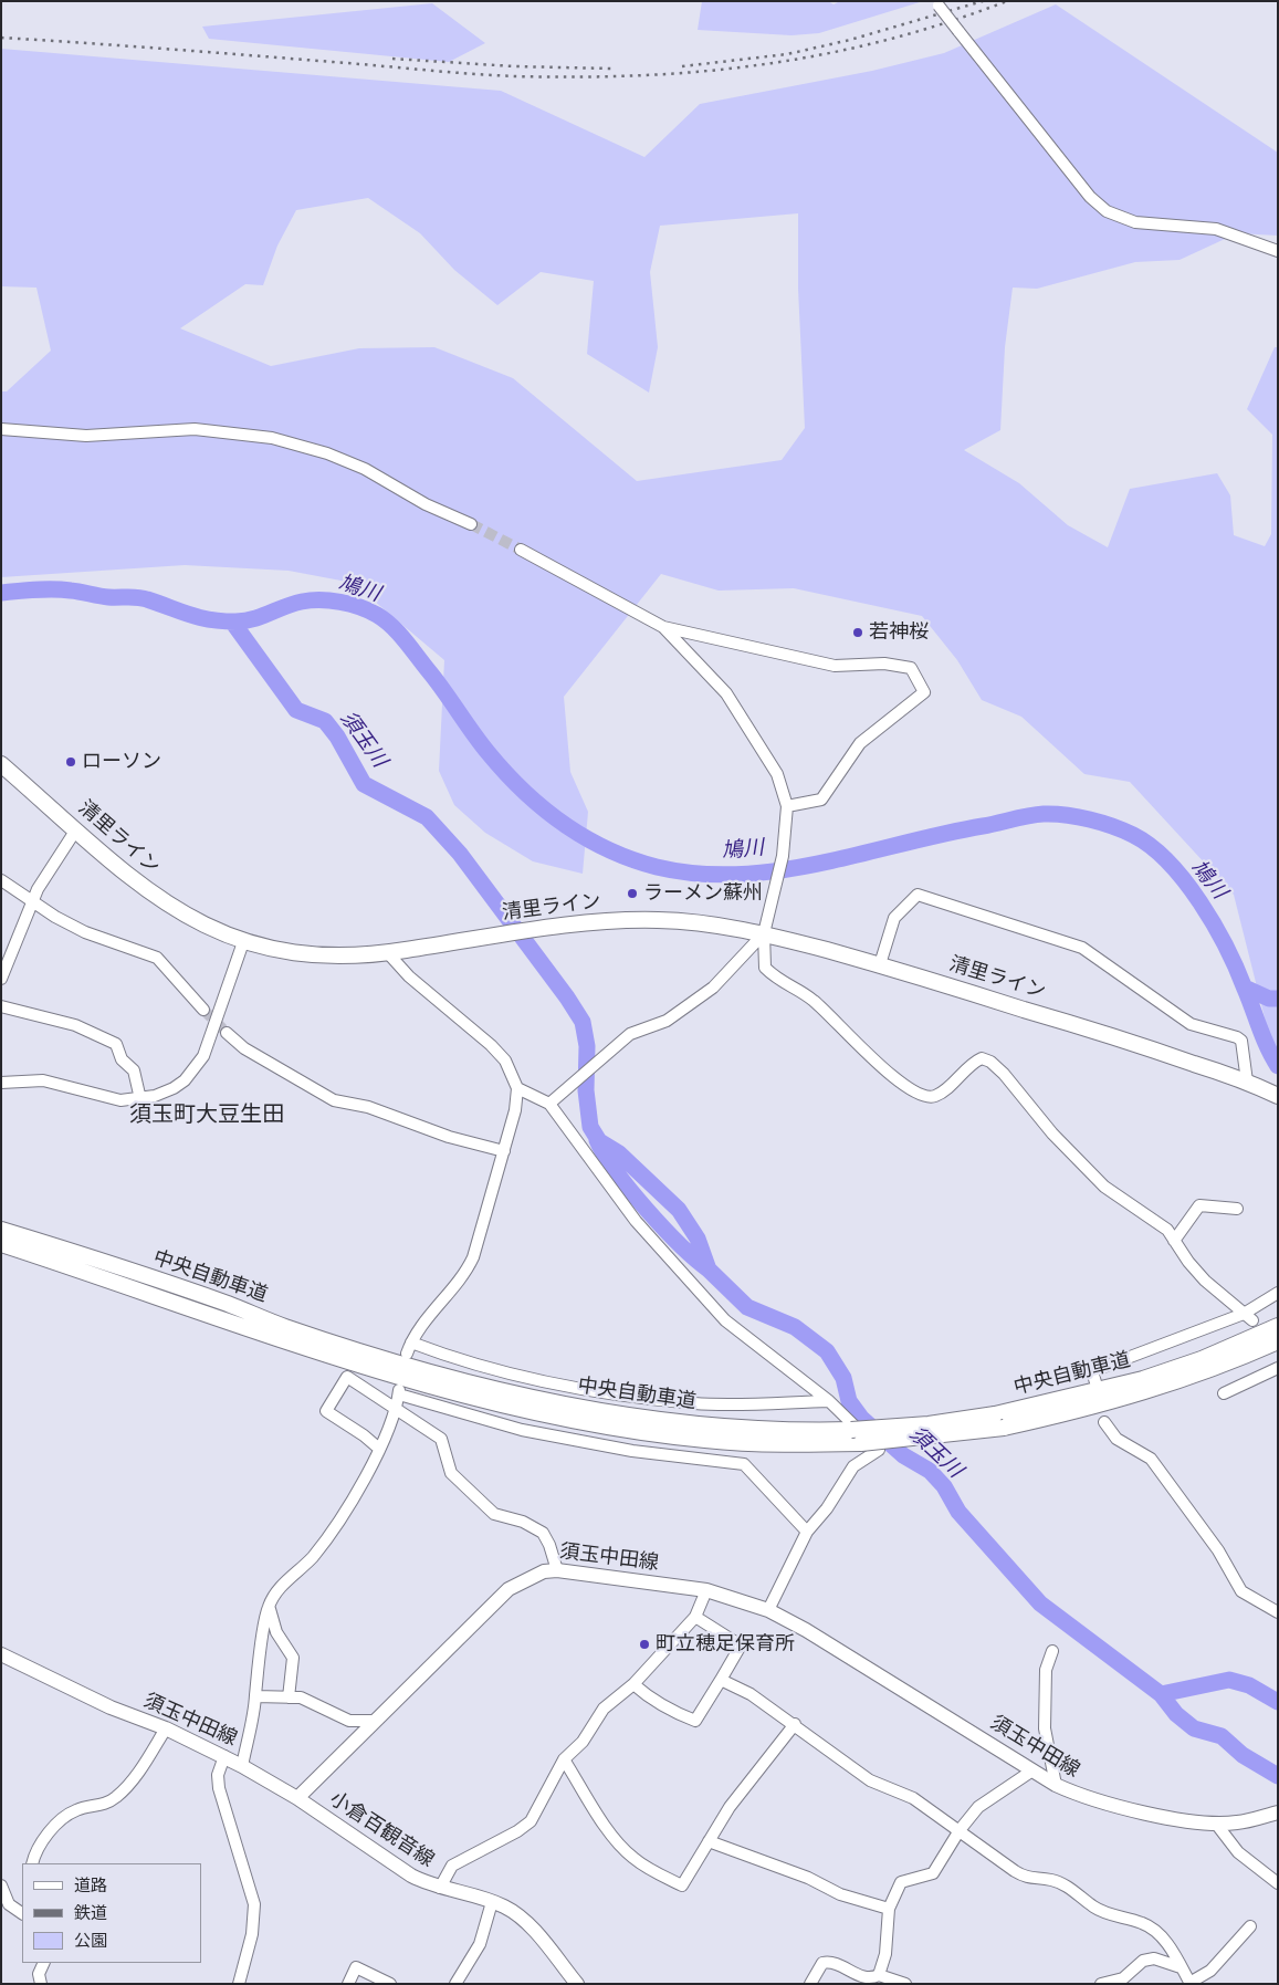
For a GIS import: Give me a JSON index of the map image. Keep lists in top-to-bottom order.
{
  "streets": {
    "highway": ["清里ライン", "中央自動車道"],
    "main road": ["須玉中田線", "小倉百観音線"]
  },
  "crossings": [
    ["須玉中田線", "小倉百観音線"]
  ],
  "districts": ["須玉町大豆生田"],
  "water": ["鳩川", "須玉川"],
  "places": [
    "若神桜",
    "ローソン",
    "ラーメン蘇州",
    "町立穂足保育所"
  ],
  "legend": ["道路", "鉄道", "公園"]
}
